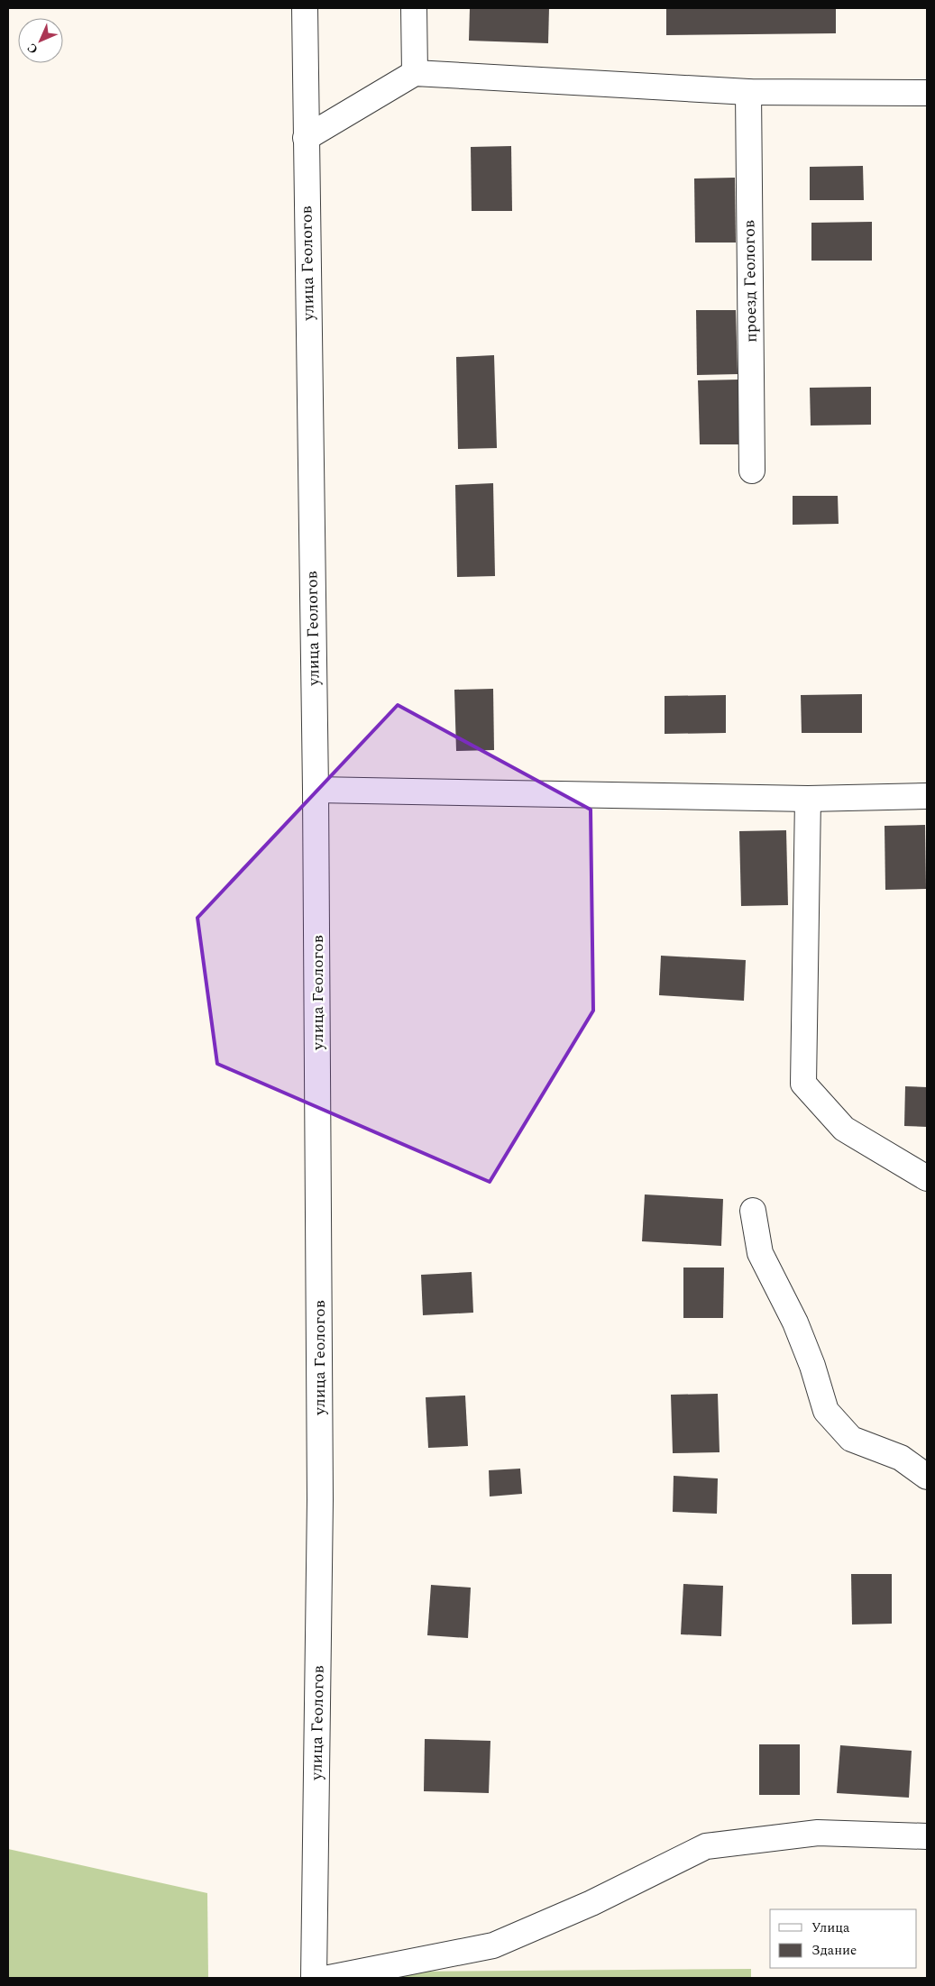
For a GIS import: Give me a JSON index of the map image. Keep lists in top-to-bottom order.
{
  "streets": {
    "street": ["улица Геологов", "проезд Геологов"]
  },
  "legend": ["Улица", "Здание"],
  "north": "bottom left"
}
